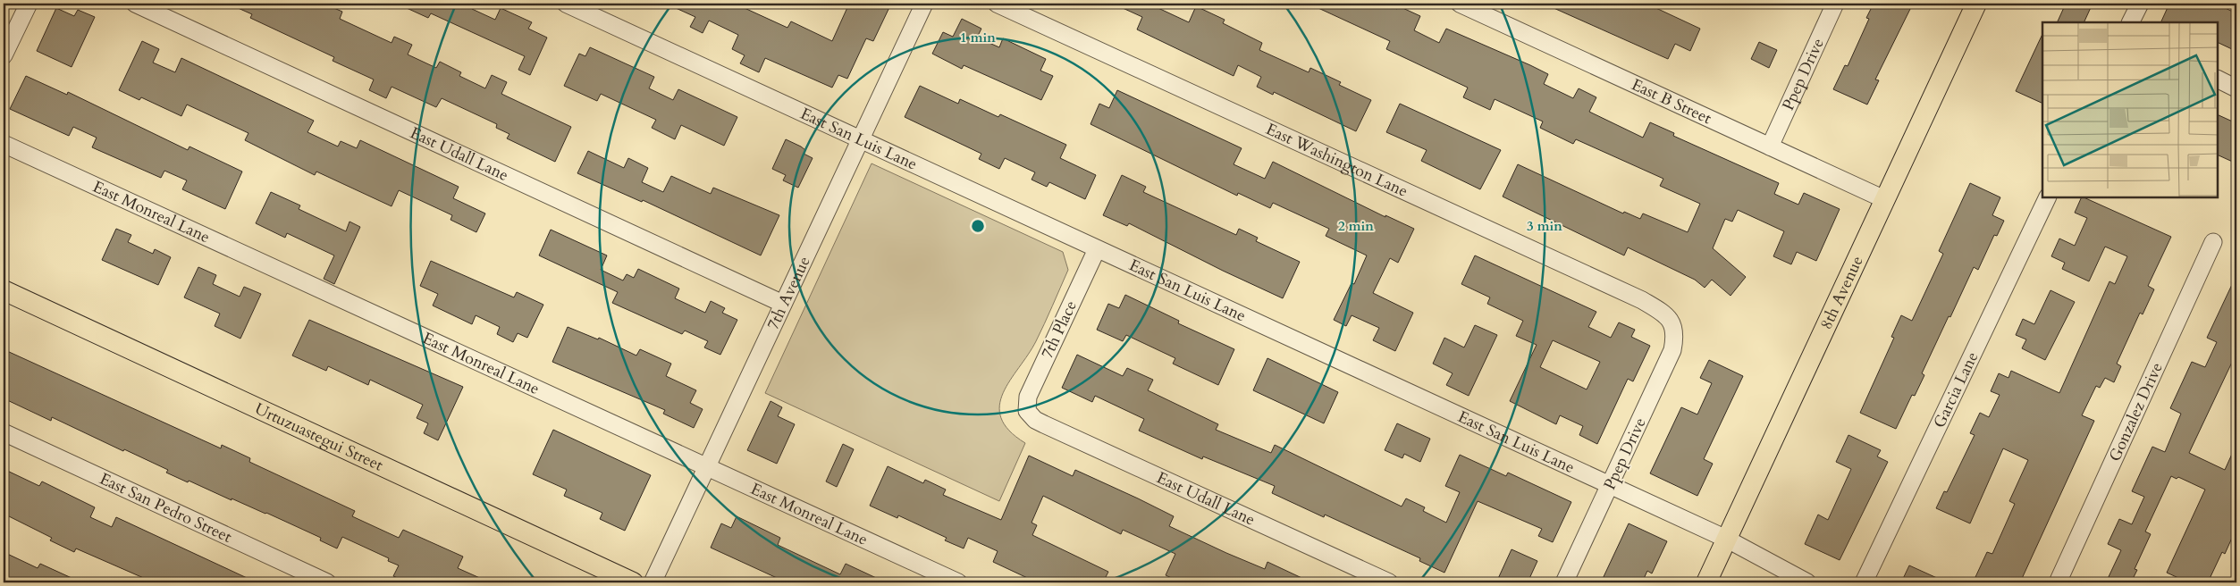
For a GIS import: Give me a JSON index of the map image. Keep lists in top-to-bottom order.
{
  "streets": {
    "main road": ["8th Avenue", "Urtuzuastegui Street"],
    "street": [
      "Ppep Drive",
      "East B Street",
      "East San Luis Lane",
      "East Udall Lane",
      "East Washington Lane",
      "East Monreal Lane",
      "7th Avenue",
      "7th Place",
      "Garcia Lane",
      "Gonzalez Drive",
      "East San Pedro Street"
    ]
  },
  "crossings": [
    ["Ppep Drive", "East B Street"],
    ["Ppep Drive", "East San Luis Lane"],
    ["Ppep Drive", "East Washington Lane"],
    ["East B Street", "8th Avenue"],
    ["East San Luis Lane", "7th Avenue"],
    ["East San Luis Lane", "8th Avenue"],
    ["East San Luis Lane", "7th Place"],
    ["East Udall Lane", "7th Avenue"],
    ["East Udall Lane", "7th Place"],
    ["East Monreal Lane", "7th Avenue"]
  ],
  "rings": ["1 min", "2 min", "3 min"]
}
